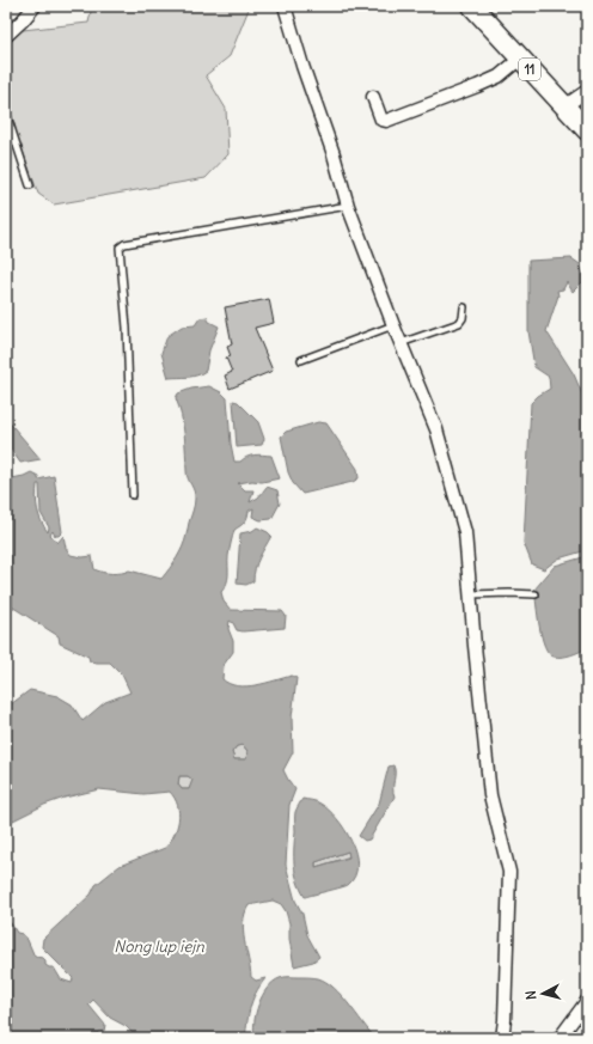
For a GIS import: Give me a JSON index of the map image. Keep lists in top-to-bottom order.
{
  "streets": {
    "highway": ["11"]
  },
  "water": ["Nong lup iejn"],
  "north": "left"
}
